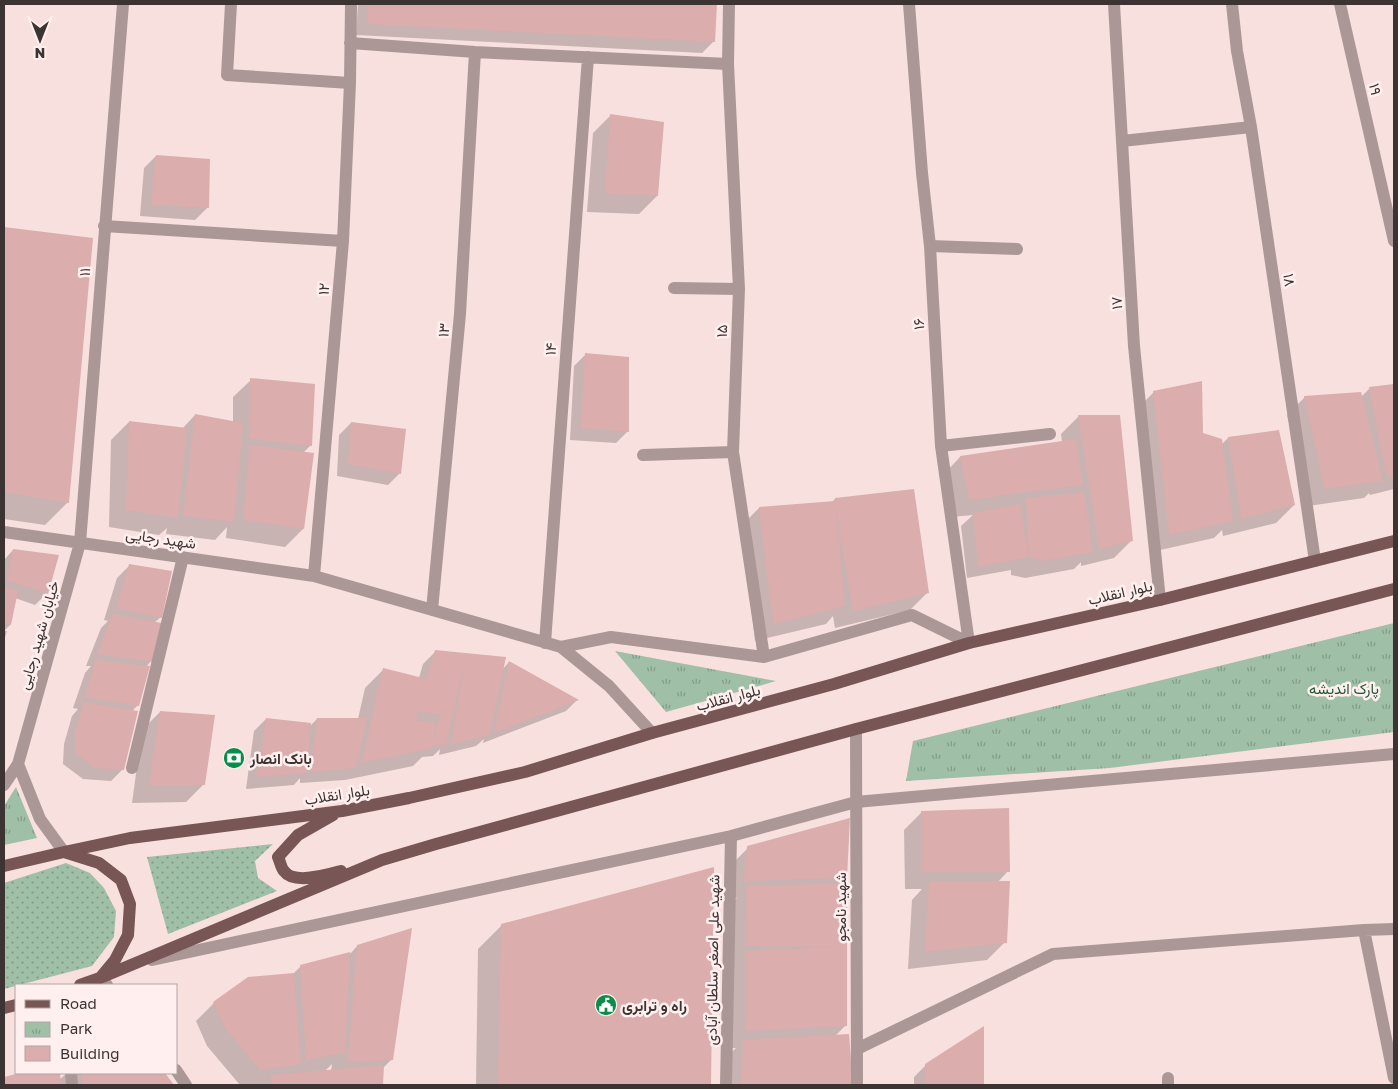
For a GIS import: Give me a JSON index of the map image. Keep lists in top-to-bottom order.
{
  "streets": {
    "main road": ["بلوار انقلاب"],
    "street": [
      "۱۹",
      "۱۱",
      "۱۸",
      "۱۲",
      "۱۷",
      "۱۶",
      "۱۳",
      "۱۵",
      "۱۴",
      "شهید رجایی",
      "خیابان شهید رجایی",
      "شهید نامجو",
      "شهید علی اصغر سلطان آبادی"
    ]
  },
  "crossings": [
    ["۱۱", "شهید رجایی"],
    ["۱۱", "خیابان شهید رجایی"],
    ["۱۸", "بلوار انقلاب"],
    ["۱۲", "شهید رجایی"],
    ["۱۷", "بلوار انقلاب"],
    ["۱۶", "بلوار انقلاب"],
    ["۱۳", "شهید رجایی"],
    ["۱۴", "شهید رجایی"],
    ["شهید رجایی", "خیابان شهید رجایی"]
  ],
  "parks": ["پارک اندیشه"],
  "places": {
    "bank": ["بانک انصار"],
    "public building": ["راه و ترابری"]
  },
  "legend": ["Road", "Park", "Building"],
  "north": "bottom"
}
